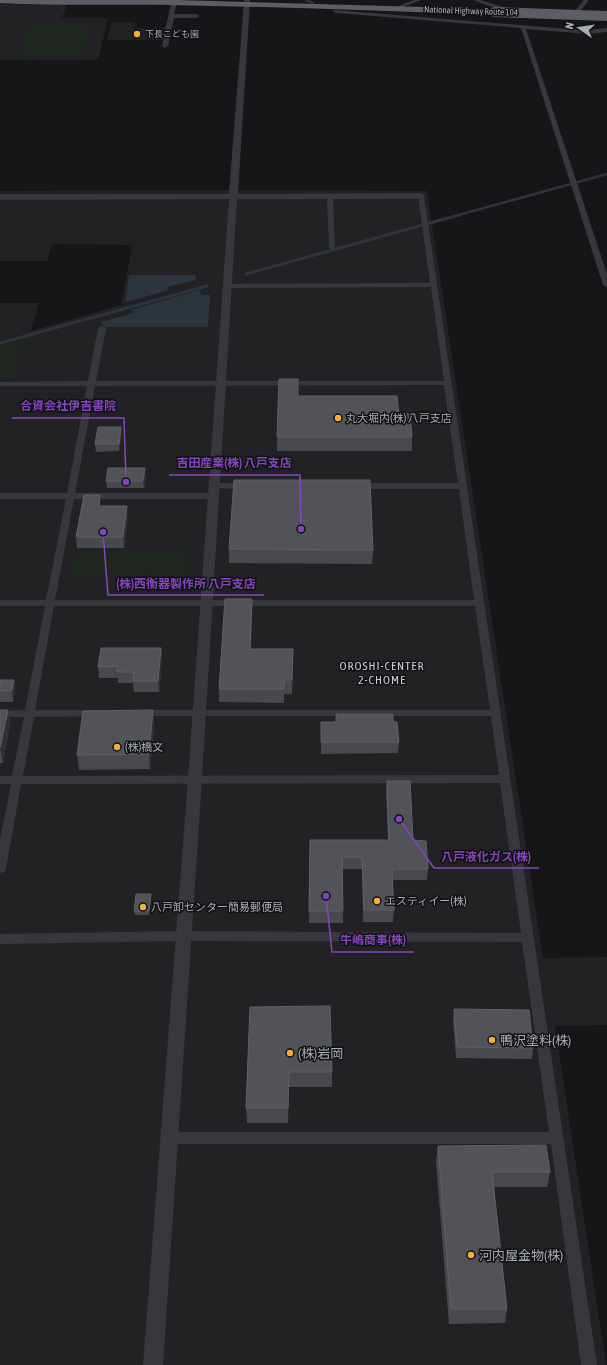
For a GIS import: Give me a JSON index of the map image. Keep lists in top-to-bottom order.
{
  "streets": {
    "highway": ["National Highway Route 104"]
  },
  "districts": ["OROSHI-CENTER 2-CHOME"],
  "places": [
    "下長こども園",
    "丸大堀内(株) 八戸支店",
    "合資会社伊吉書院",
    "吉田産業(株) 八戸支店",
    "(株)西衡器製作所 八戸支店",
    "(株)橋文",
    "八戸液化ガス(株)",
    "牛嶋商事(株)",
    "エスティイー(株)",
    "八戸卸センター簡易郵便局",
    "鴨沢塗料(株)",
    "(株)岩岡",
    "河内屋金物(株)"
  ],
  "north": "left"
}
